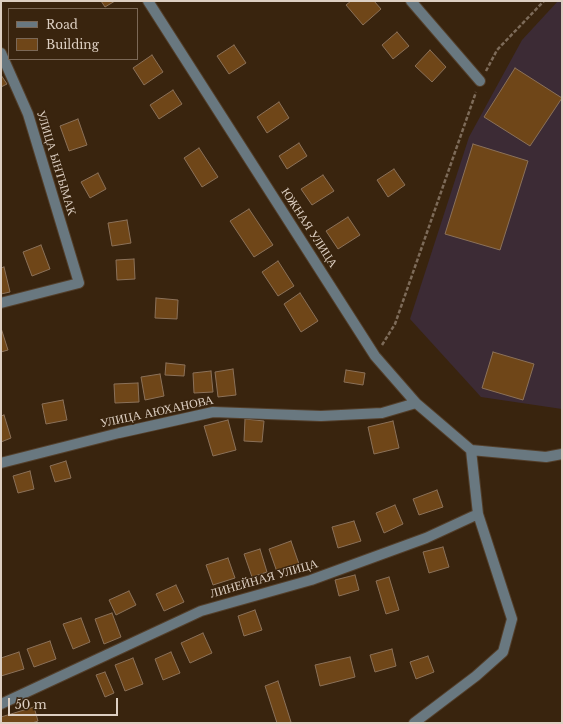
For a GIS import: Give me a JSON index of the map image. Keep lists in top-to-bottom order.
{
  "streets": {
    "street": [
      "УЛИЦА ЫНТЫМАК",
      "ЮЖНАЯ УЛИЦА",
      "УЛИЦА АЮХАНОВА",
      "ЛИНЕЙНАЯ УЛИЦА"
    ]
  },
  "crossings": [
    ["ЮЖНАЯ УЛИЦА", "УЛИЦА АЮХАНОВА"]
  ],
  "legend": ["Road", "Building"],
  "scale_bar": "50 m"
}
